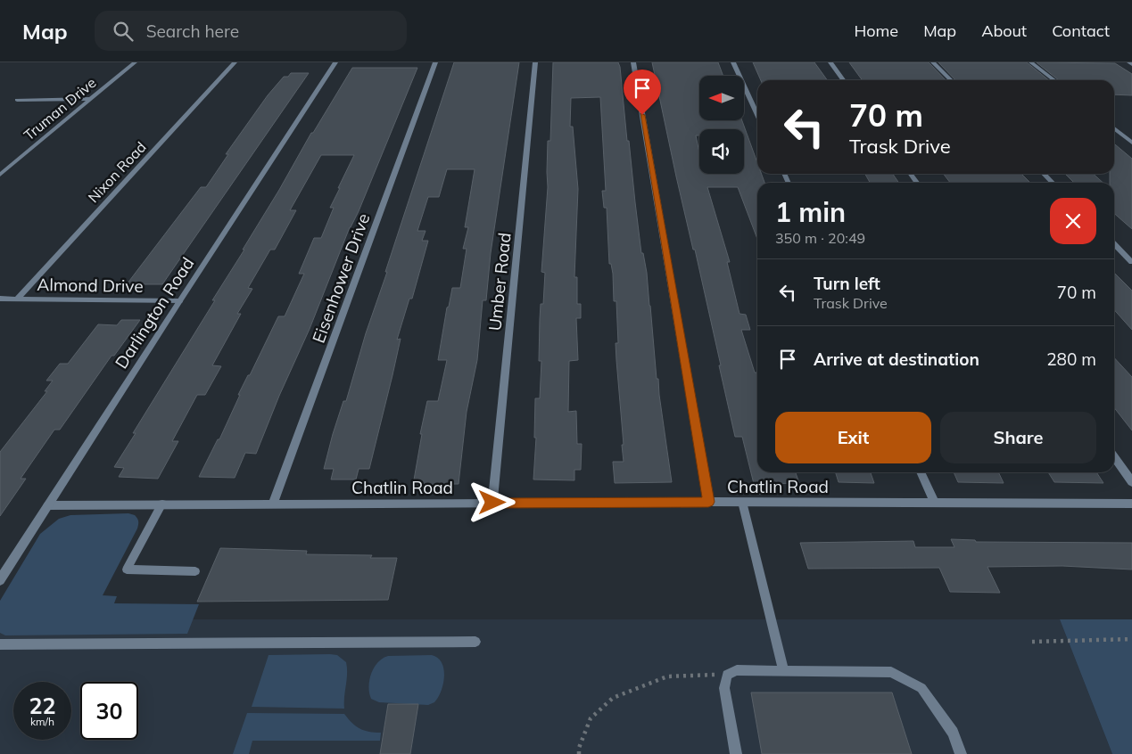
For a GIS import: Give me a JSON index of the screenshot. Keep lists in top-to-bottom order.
{
  "streets": {
    "street": [
      "Truman Drive",
      "Nixon Road",
      "Eisenhower Drive",
      "Umber Road",
      "Almond Drive",
      "Darlington Road",
      "Chatlin Road"
    ]
  },
  "crossings": [
    ["Nixon Road", "Almond Drive"],
    ["Eisenhower Drive", "Chatlin Road"],
    ["Umber Road", "Chatlin Road"],
    ["Almond Drive", "Darlington Road"],
    ["Darlington Road", "Chatlin Road"]
  ],
  "north": "left",
  "page": {
    "header": "Map",
    "search": "Search here",
    "nav": [
      "Home",
      "Map",
      "About",
      "Contact"
    ],
    "turn": ["70 m", "Trask Drive"],
    "heading": ["1 min", "350 m · 20:49"],
    "list": [
      {
        "name": "Turn left",
        "note": "Trask Drive",
        "value": "70 m"
      },
      {
        "name": "Arrive at destination",
        "value": "280 m"
      }
    ],
    "buttons": ["Exit", "Share"],
    "speed": "22 km/h",
    "limit": "30"
  }
}
